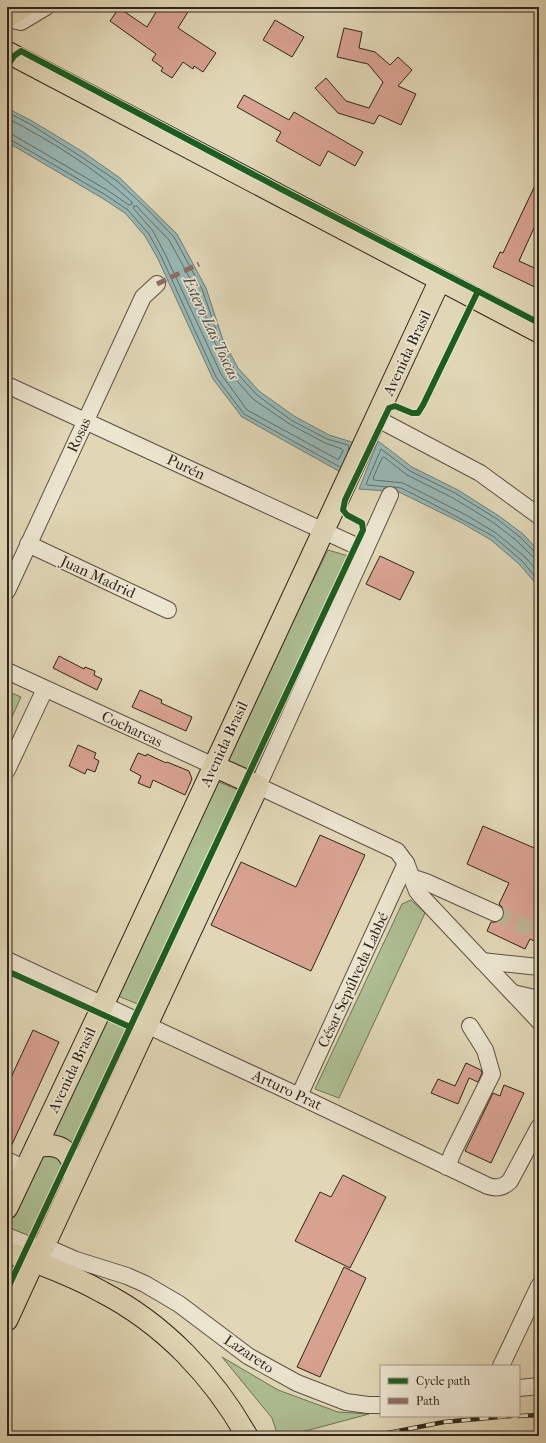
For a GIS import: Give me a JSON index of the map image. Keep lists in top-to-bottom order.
{
  "streets": {
    "main road": ["Avenida Brasil", "Cocharcas"],
    "street": [
      "Rosas",
      "Purén",
      "Juan Madrid",
      "César Sepúlveda Labbé",
      "Arturo Prat",
      "Lazareto"
    ]
  },
  "crossings": [
    ["Avenida Brasil", "Purén"],
    ["Avenida Brasil", "Cocharcas"],
    ["Avenida Brasil", "Arturo Prat"],
    ["Rosas", "Purén"],
    ["Rosas", "Juan Madrid"],
    ["César Sepúlveda Labbé", "Arturo Prat"]
  ],
  "water": ["Estero Las Toscas"],
  "legend": ["Cycle path", "Path"]
}
